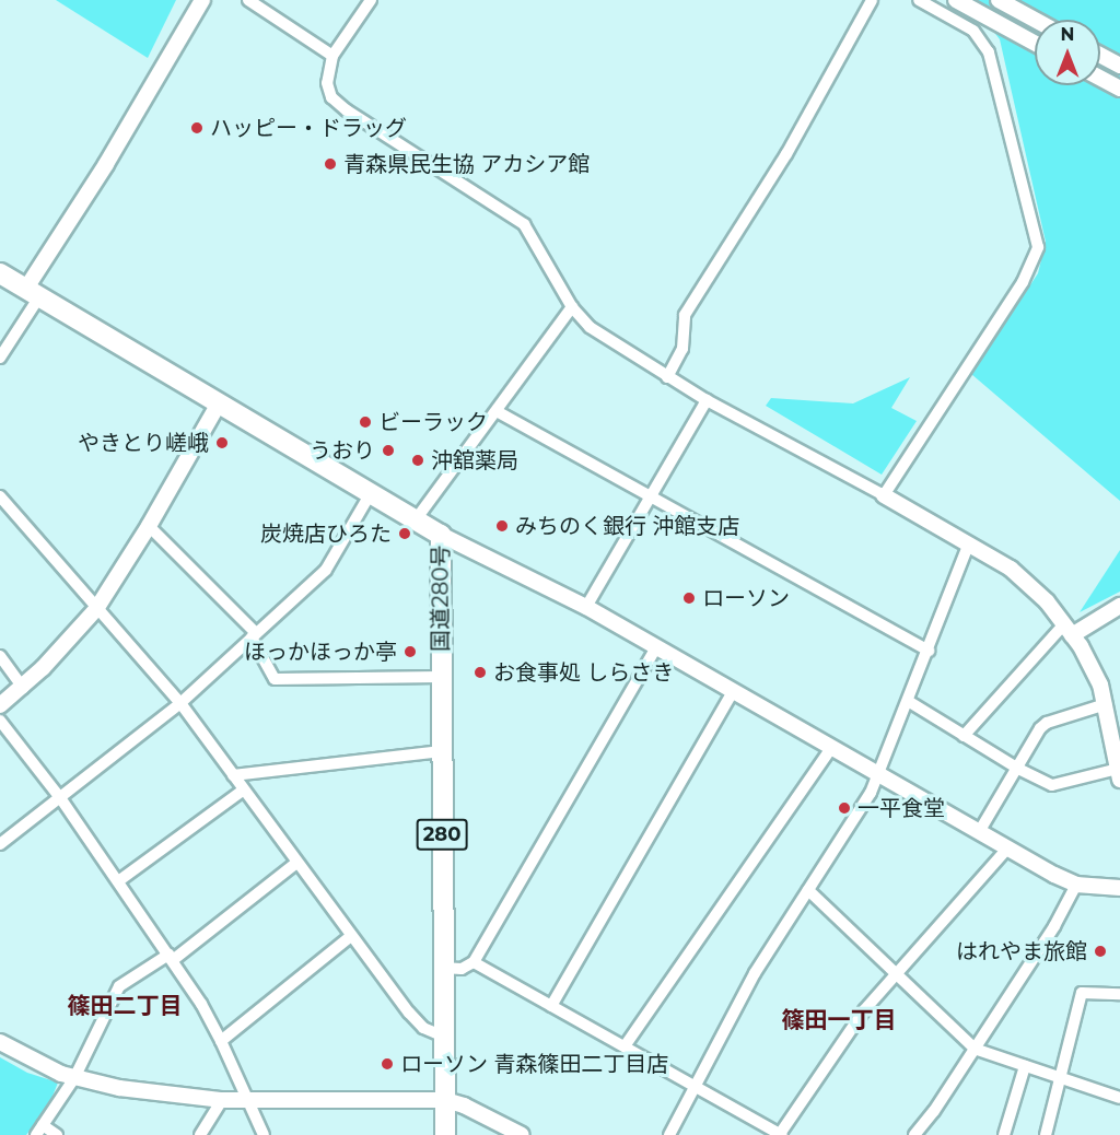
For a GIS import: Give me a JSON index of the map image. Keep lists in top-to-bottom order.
{
  "streets": {
    "highway": ["国道280号", "280"]
  },
  "districts": ["篠田二丁目", "篠田一丁目"],
  "places": [
    "ハッピー・ドラッグ",
    "青森県民生協 アカシア館",
    "ビーラック",
    "やきとり嵯峨",
    "うおり",
    "沖舘薬局",
    "みちのく銀行 沖館支店",
    "炭焼店ひろた",
    "ローソン",
    "ほっかほっか亭",
    "お食事処 しらさき",
    "一平食堂",
    "はれやま旅館",
    "ローソン 青森篠田二丁目店"
  ],
  "north": "top"
}
